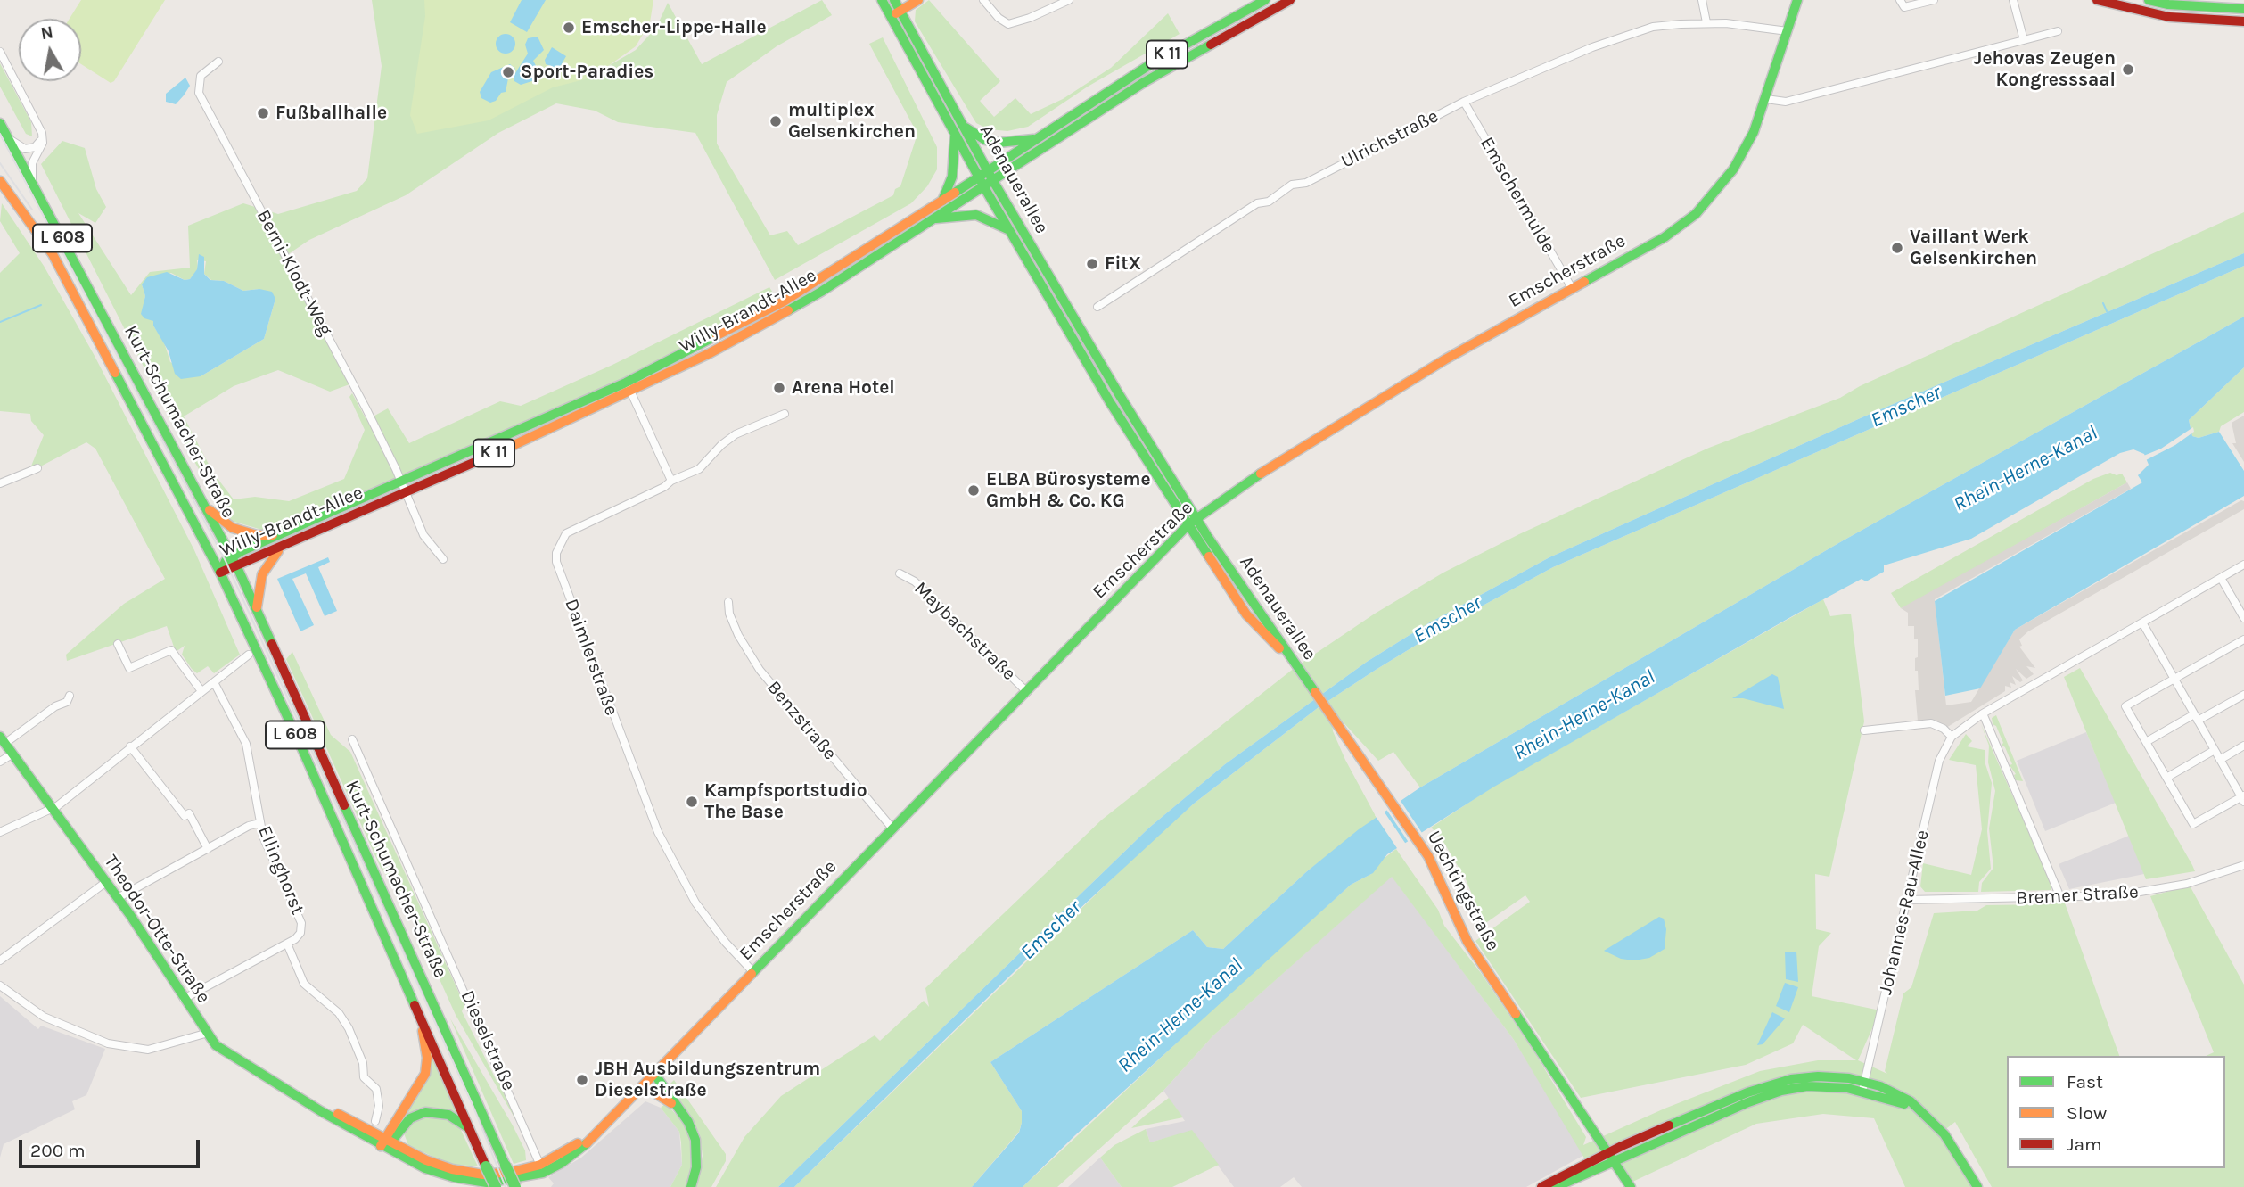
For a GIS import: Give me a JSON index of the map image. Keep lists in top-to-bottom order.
{
  "streets": {
    "main road": [
      "K 11",
      "Adenauerallee",
      "L 608",
      "Emscherstraße",
      "Willy-Brandt-Allee",
      "Kurt-Schumacher-Straße",
      "Uechtingstraße",
      "Theodor-Otte-Straße"
    ],
    "street": [
      "Ulrichstraße",
      "Emschermulde",
      "Berni-Klodt-Weg",
      "Maybachstraße",
      "Daimlerstraße",
      "Benzstraße",
      "Ellinghorst",
      "Bremer Straße",
      "Johannes-Rau-Allee",
      "Dieselstraße"
    ]
  },
  "crossings": [
    ["Ulrichstraße", "Emschermulde"],
    ["Ulrichstraße", "Emscherstraße"],
    ["Adenauerallee", "Emscherstraße"],
    ["Adenauerallee", "Willy-Brandt-Allee"],
    ["Adenauerallee", "Uechtingstraße"],
    ["Emschermulde", "Emscherstraße"],
    ["L 608", "Kurt-Schumacher-Straße"],
    ["L 608", "Theodor-Otte-Straße"],
    ["Emscherstraße", "Maybachstraße"],
    ["Emscherstraße", "Daimlerstraße"],
    ["Emscherstraße", "Benzstraße"],
    ["Emscherstraße", "Theodor-Otte-Straße"],
    ["Emscherstraße", "Dieselstraße"],
    ["Berni-Klodt-Weg", "Willy-Brandt-Allee"],
    ["Willy-Brandt-Allee", "Kurt-Schumacher-Straße"],
    ["Ellinghorst", "Theodor-Otte-Straße"],
    ["Bremer Straße", "Johannes-Rau-Allee"]
  ],
  "water": ["Emscher", "Rhein-Herne-Kanal"],
  "places": [
    "Emscher-Lippe-Halle",
    "Jehovas Zeugen Kongresssaal",
    "Sport-Paradies",
    "Fußballhalle",
    "multiplex Gelsenkirchen",
    "Vaillant Werk Gelsenkirchen",
    "FitX",
    "Arena Hotel",
    "ELBA Bürosysteme GmbH & Co. KG",
    "Kampfsportstudio The Base",
    "JBH Ausbildungszentrum Dieselstraße"
  ],
  "legend": ["Fast", "Slow", "Jam"],
  "scale_bar": "200 m",
  "north": "top"
}
